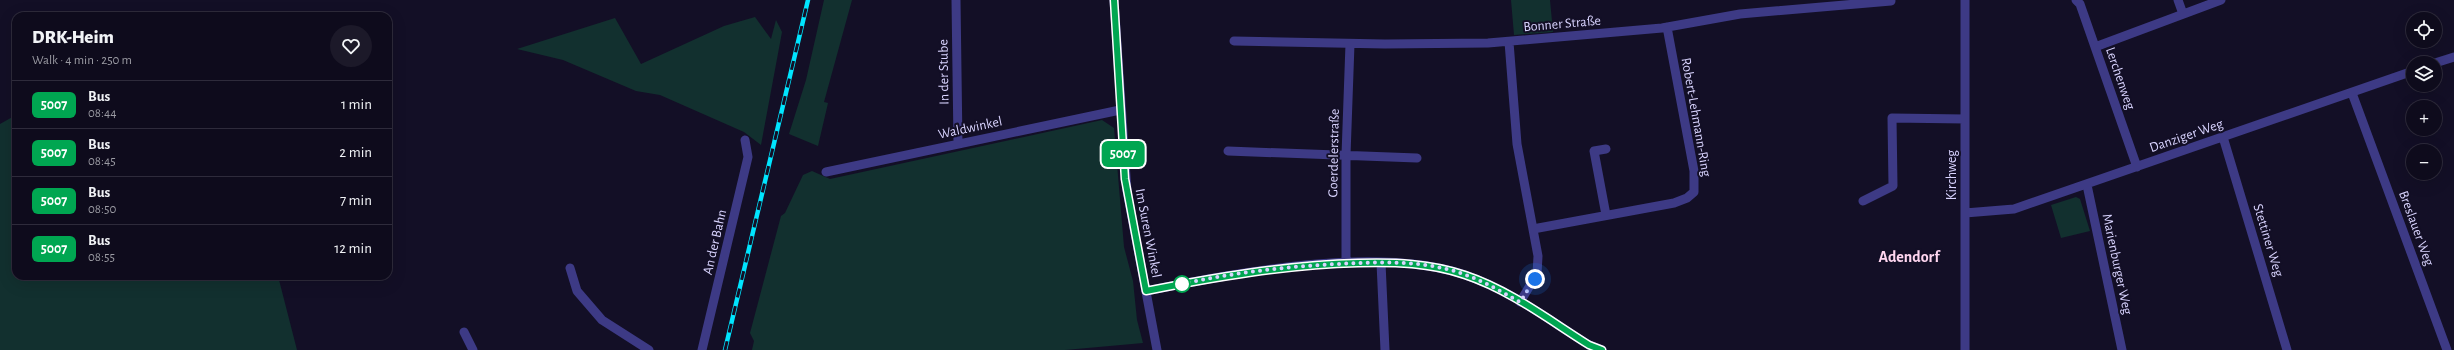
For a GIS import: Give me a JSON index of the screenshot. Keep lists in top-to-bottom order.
{
  "streets": {
    "street": [
      "Bonner Straße",
      "In der Stube",
      "Lerchenweg",
      "Robert-Lehmann-Ring",
      "Waldwinkel",
      "Danziger Weg",
      "Goerdelerstraße",
      "Kirchweg",
      "Breslauer Weg",
      "Im Suren Winkel",
      "Stettiner Weg",
      "An der Bahn",
      "Marienburger Weg"
    ]
  },
  "crossings": [
    ["Bonner Straße", "Robert-Lehmann-Ring"],
    ["Bonner Straße", "Goerdelerstraße"],
    ["In der Stube", "Waldwinkel"],
    ["Lerchenweg", "Danziger Weg"],
    ["Waldwinkel", "Im Suren Winkel"],
    ["Danziger Weg", "Kirchweg"],
    ["Danziger Weg", "Breslauer Weg"],
    ["Danziger Weg", "Stettiner Weg"],
    ["Danziger Weg", "Marienburger Weg"]
  ],
  "districts": ["Adendorf"],
  "lines": ["bus line 5007"],
  "page": {
    "on_map": "5007",
    "map_buttons": ["+", "−"],
    "heading": ["DRK-Heim", "Walk · 4 min · 250 m"],
    "list": [
      {
        "mark": "5007",
        "name": "Bus",
        "note": "08:44",
        "value": "1 min"
      },
      {
        "mark": "5007",
        "name": "Bus",
        "note": "08:45",
        "value": "2 min"
      },
      {
        "mark": "5007",
        "name": "Bus",
        "note": "08:50",
        "value": "7 min"
      },
      {
        "mark": "5007",
        "name": "Bus",
        "note": "08:55",
        "value": "12 min"
      }
    ]
  }
}
